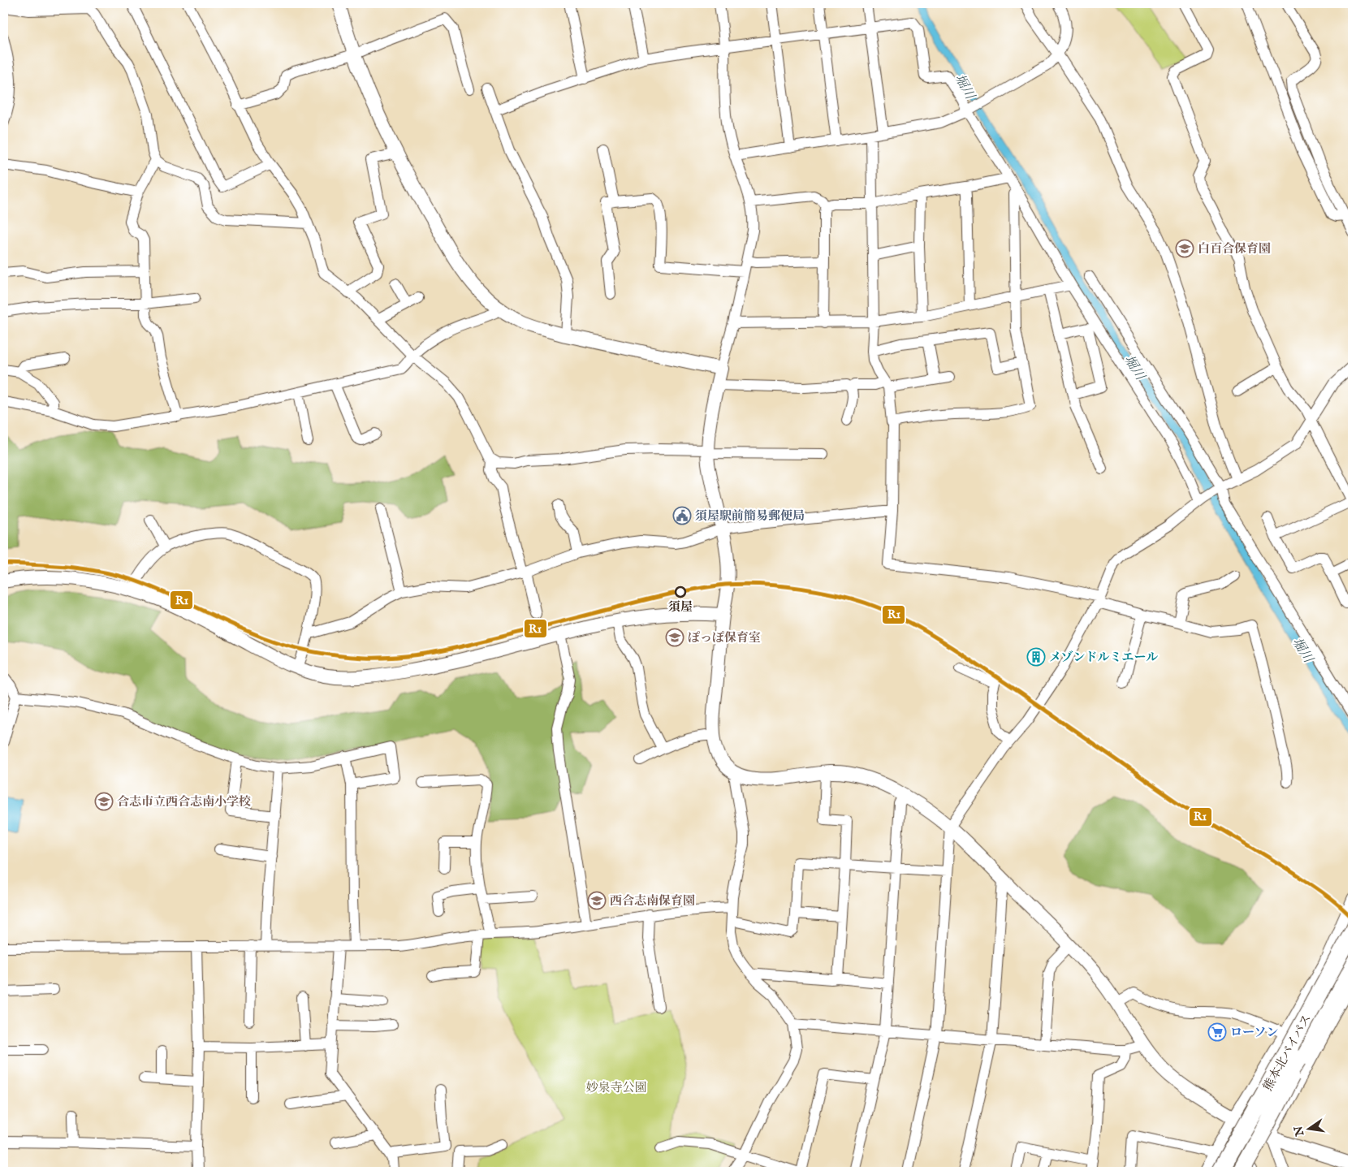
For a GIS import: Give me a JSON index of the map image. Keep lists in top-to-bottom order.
{
  "streets": {
    "highway": ["熊本北バイパス"]
  },
  "water": ["堀川"],
  "parks": ["妙泉寺公園"],
  "places": {
    "school or university": [
      "白百合保育園",
      "ぽっぽ保育室",
      "合志市立西合志南小学校",
      "西合志南保育園"
    ],
    "public building": ["須屋駅前簡易郵便局"],
    "other": ["須屋"],
    "building": ["メゾンドルミエール"],
    "supermarket": ["ローソン"]
  },
  "lines": ["transit line R1"],
  "north": "left"
}
